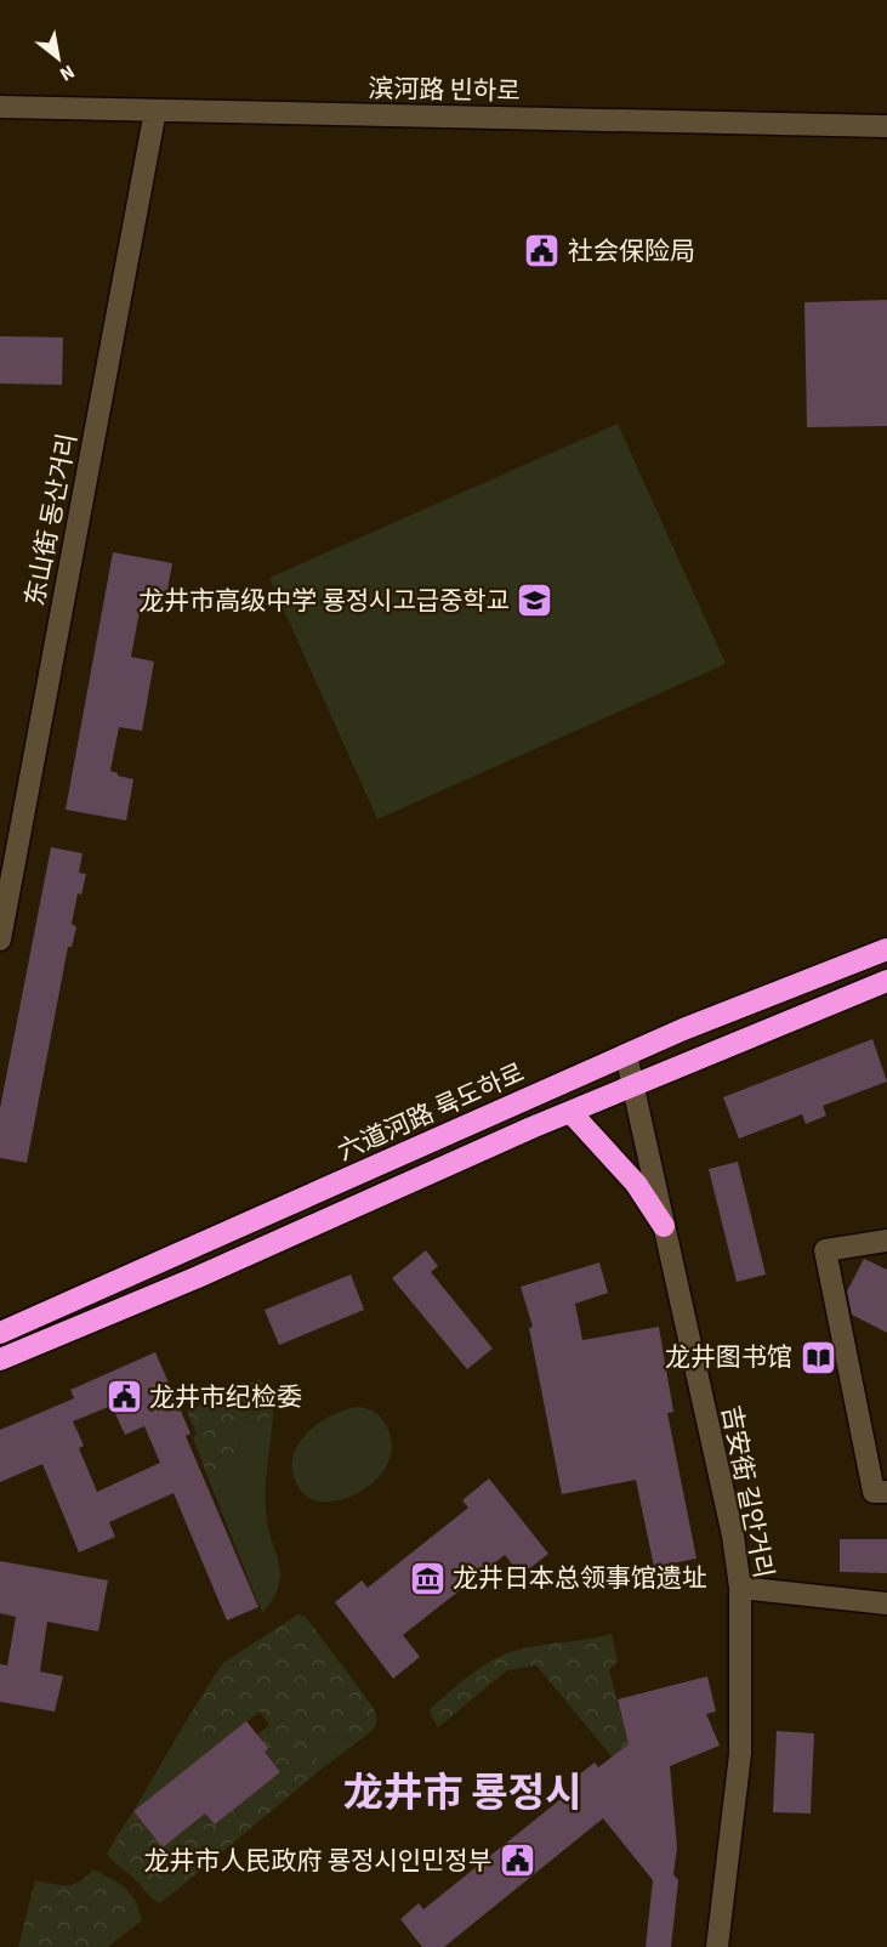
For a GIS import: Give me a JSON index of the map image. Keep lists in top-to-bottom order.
{
  "streets": {
    "highway": ["六道河路 륙도하로"],
    "street": ["滨河路 빈하로", "东山街 동산거리", "吉安街 길안거리"]
  },
  "crossings": [
    ["滨河路 빈하로", "东山街 동산거리"],
    ["六道河路 륙도하로", "吉安街 길안거리"]
  ],
  "districts": ["龙井市 룡정시"],
  "places": {
    "public building": ["社会保险局", "龙井市纪检委", "龙井市人民政府 룡정시인민정부"],
    "school or university": ["龙井市高级中学 룡정시고급중학교"],
    "library": ["龙井图书馆"],
    "museum": ["龙井日本总领事馆遗址"]
  },
  "north": "bottom right"
}
